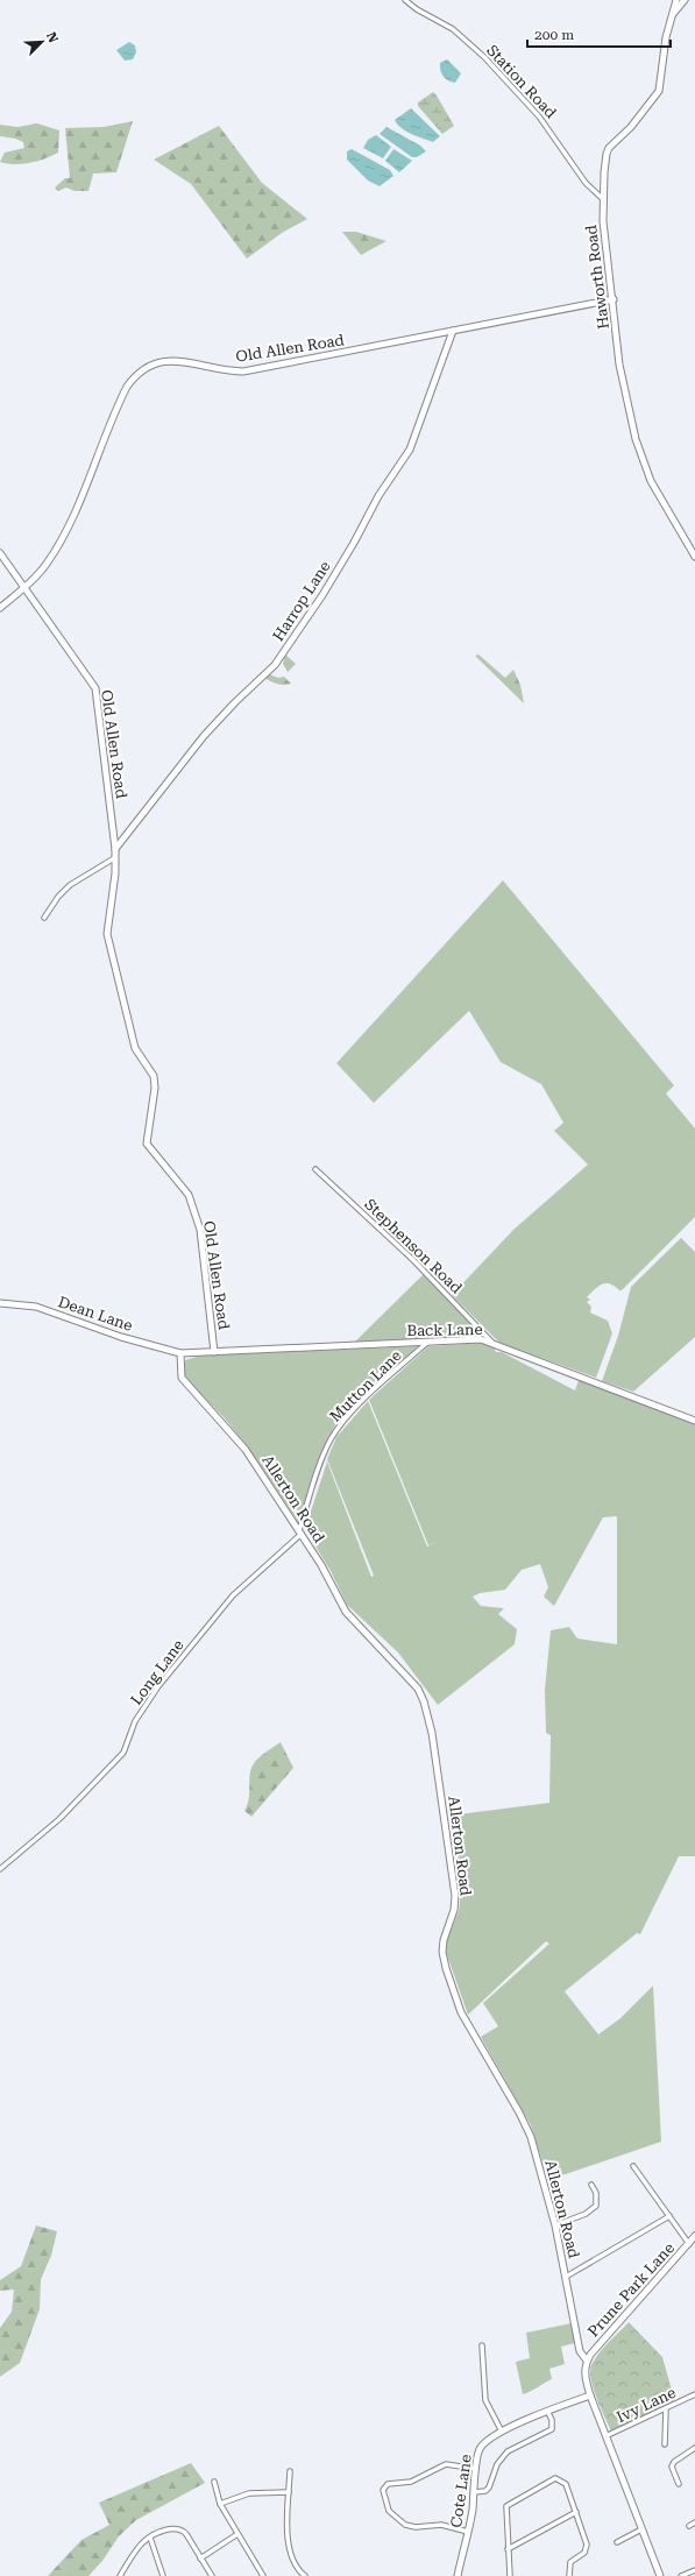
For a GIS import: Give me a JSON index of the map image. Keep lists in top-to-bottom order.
{
  "streets": {
    "street": [
      "Station Road",
      "Haworth Road",
      "Old Allen Road",
      "Harrop Lane",
      "Stephenson Road",
      "Dean Lane",
      "Back Lane",
      "Mutton Lane",
      "Allerton Road",
      "Long Lane",
      "Prune Park Lane",
      "Ivy Lane",
      "Cote Lane"
    ]
  },
  "crossings": [
    ["Station Road", "Haworth Road"],
    ["Haworth Road", "Old Allen Road"],
    ["Old Allen Road", "Harrop Lane"],
    ["Old Allen Road", "Back Lane"],
    ["Stephenson Road", "Back Lane"],
    ["Dean Lane", "Back Lane"],
    ["Dean Lane", "Allerton Road"],
    ["Back Lane", "Mutton Lane"],
    ["Back Lane", "Allerton Road"],
    ["Mutton Lane", "Allerton Road"],
    ["Mutton Lane", "Long Lane"],
    ["Allerton Road", "Long Lane"],
    ["Allerton Road", "Prune Park Lane"],
    ["Allerton Road", "Ivy Lane"],
    ["Allerton Road", "Cote Lane"]
  ],
  "scale_bar": "200 m",
  "north": "top right"
}
